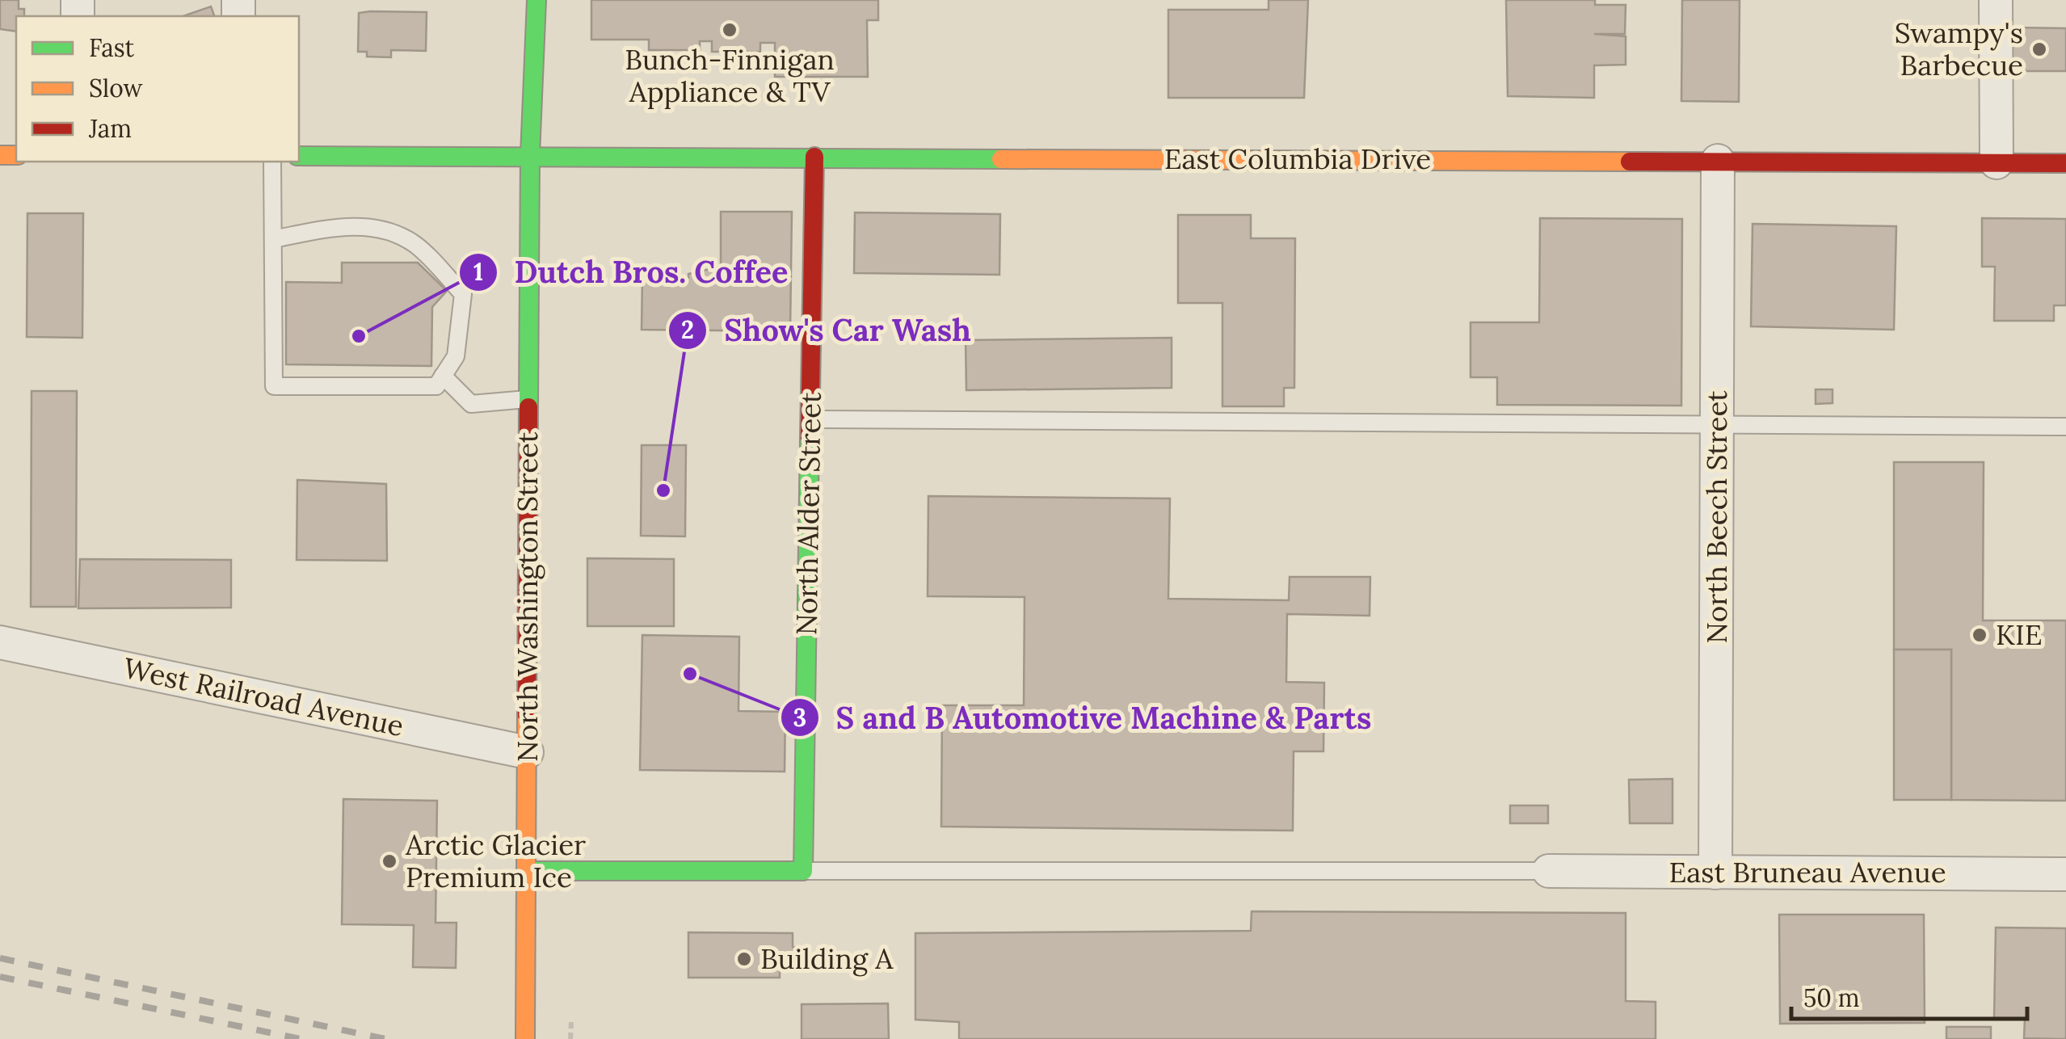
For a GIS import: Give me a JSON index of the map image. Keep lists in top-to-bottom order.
{
  "streets": {
    "main road": ["East Columbia Drive", "North Alder Street", "North Washington Street"],
    "street": ["North Beech Street", "West Railroad Avenue", "East Bruneau Avenue"]
  },
  "crossings": [
    ["East Columbia Drive", "North Alder Street"],
    ["East Columbia Drive", "North Beech Street"],
    ["East Columbia Drive", "North Washington Street"],
    ["North Beech Street", "East Bruneau Avenue"],
    ["North Washington Street", "West Railroad Avenue"]
  ],
  "places": [
    "Bunch-Finnigan Appliance & TV",
    "Swampy's Barbecue",
    "Dutch Bros. Coffee",
    "Show's Car Wash",
    "KIE",
    "S and B Automotive Machine & Parts",
    "Arctic Glacier Premium Ice",
    "Building A"
  ],
  "legend": ["Fast", "Slow", "Jam"],
  "scale_bar": "50 m"
}
